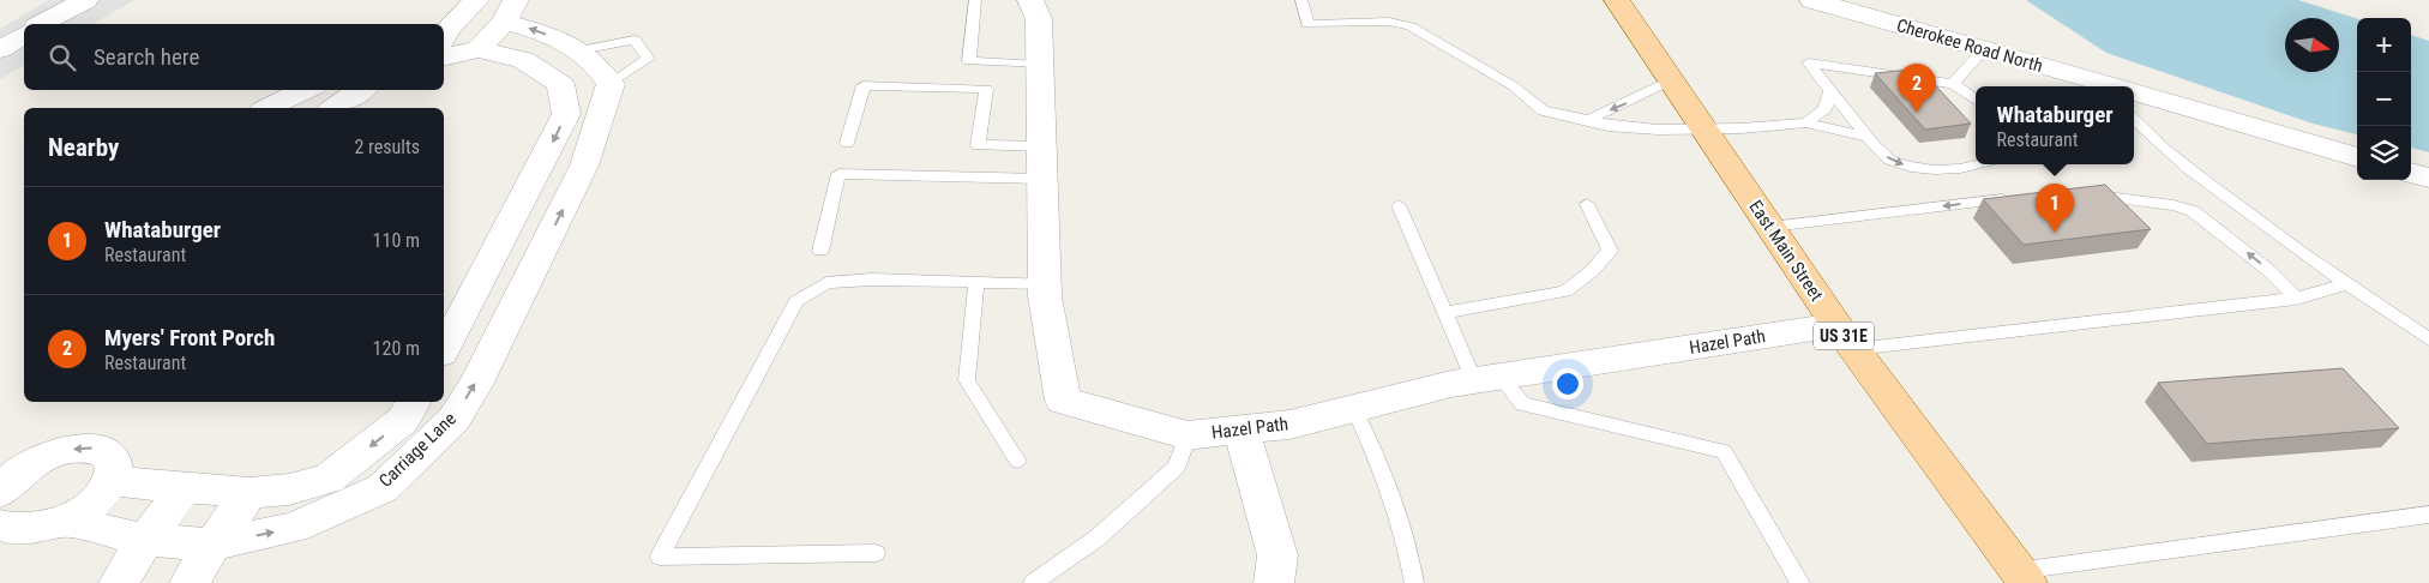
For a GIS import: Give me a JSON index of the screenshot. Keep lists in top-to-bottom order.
{
  "streets": {
    "main road": ["East Main Street", "US 31E"],
    "street": ["Cherokee Road North", "Hazel Path", "Carriage Lane"]
  },
  "crossings": [
    ["East Main Street", "Hazel Path"]
  ],
  "north": "right",
  "page": {
    "map_buttons": ["+", "−"],
    "search": "Search here",
    "pins": ["2", "1"],
    "popup": ["Whataburger", "Restaurant"],
    "heading": ["Nearby", "2 results"],
    "list": [
      {
        "mark": "1",
        "name": "Whataburger",
        "note": "Restaurant",
        "value": "110 m"
      },
      {
        "mark": "2",
        "name": "Myers' Front Porch",
        "note": "Restaurant",
        "value": "120 m"
      }
    ]
  }
}
